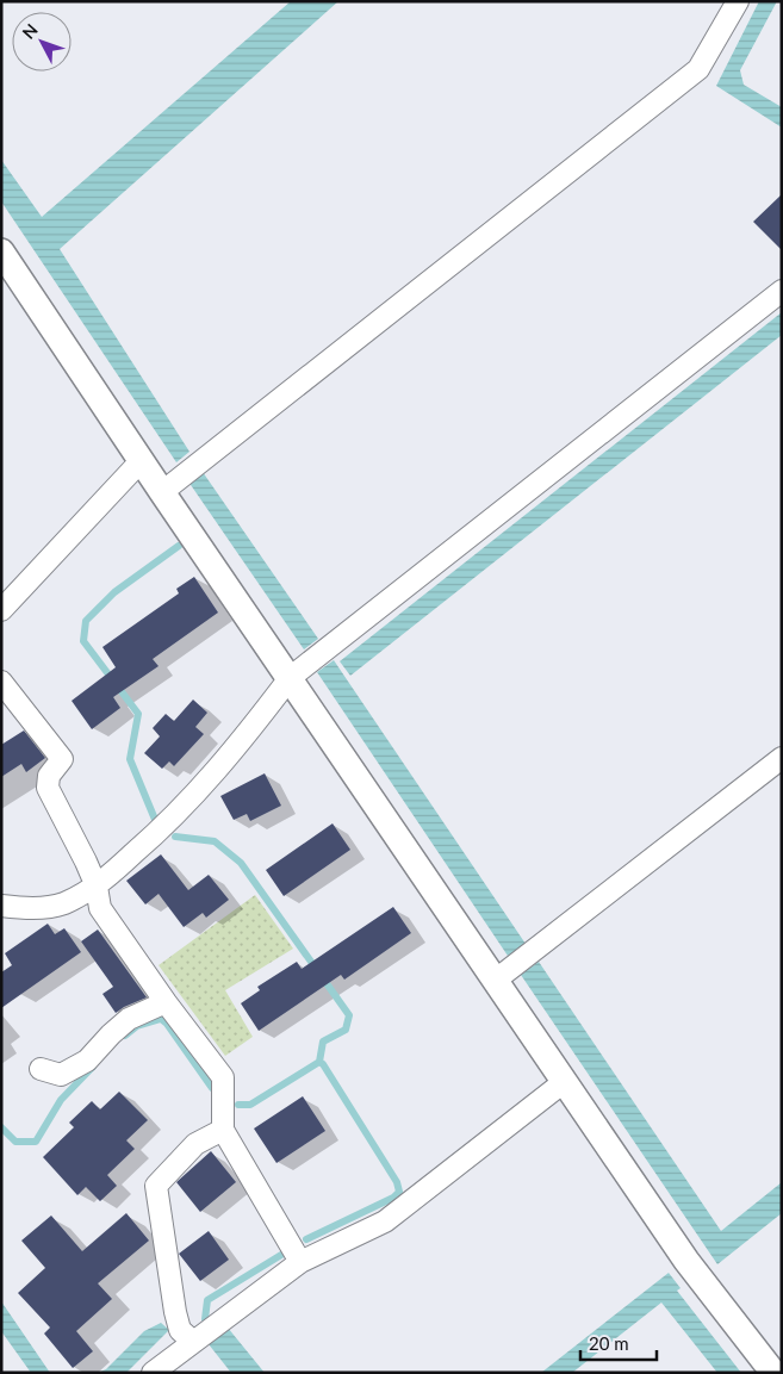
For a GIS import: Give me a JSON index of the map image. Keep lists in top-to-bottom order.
{
  "scale_bar": "20 m",
  "north": "top left"
}
